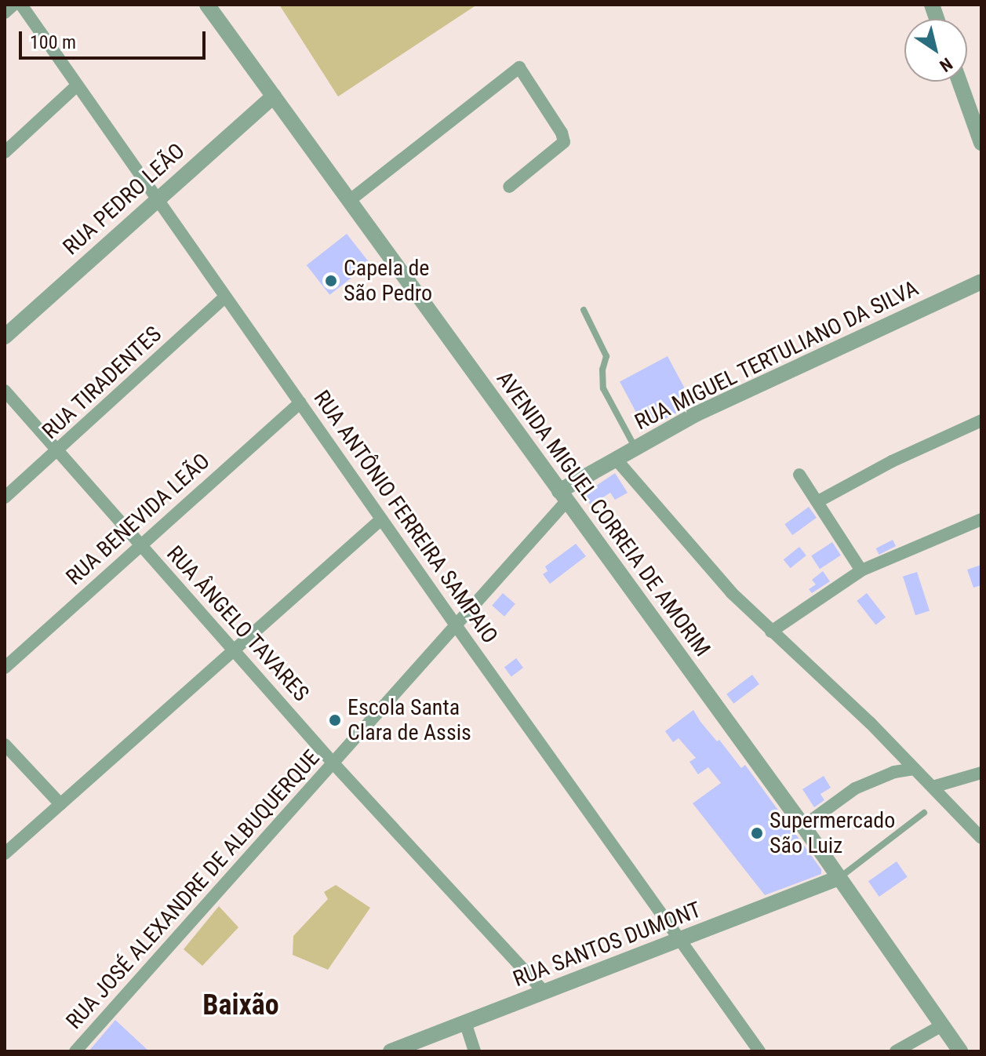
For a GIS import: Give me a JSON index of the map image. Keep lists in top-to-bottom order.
{
  "streets": {
    "street": [
      "RUA PEDRO LEÃO",
      "RUA MIGUEL TERTULIANO DA SILVA",
      "RUA TIRADENTES",
      "AVENIDA MIGUEL CORREIA DE AMORIM",
      "RUA ANTÔNIO FERREIRA SAMPAIO",
      "RUA BENEVIDA LEÃO",
      "RUA ÂNGELO TAVARES",
      "RUA JOSÉ ALEXANDRE DE ALBUQUERQUE",
      "RUA SANTOS DUMONT"
    ]
  },
  "crossings": [
    ["RUA PEDRO LEÃO", "AVENIDA MIGUEL CORREIA DE AMORIM"],
    ["RUA PEDRO LEÃO", "RUA ANTÔNIO FERREIRA SAMPAIO"],
    ["RUA MIGUEL TERTULIANO DA SILVA", "AVENIDA MIGUEL CORREIA DE AMORIM"],
    ["RUA MIGUEL TERTULIANO DA SILVA", "RUA JOSÉ ALEXANDRE DE ALBUQUERQUE"],
    ["RUA TIRADENTES", "RUA ANTÔNIO FERREIRA SAMPAIO"],
    ["RUA TIRADENTES", "RUA ÂNGELO TAVARES"],
    ["AVENIDA MIGUEL CORREIA DE AMORIM", "RUA JOSÉ ALEXANDRE DE ALBUQUERQUE"],
    ["AVENIDA MIGUEL CORREIA DE AMORIM", "RUA SANTOS DUMONT"],
    ["RUA ANTÔNIO FERREIRA SAMPAIO", "RUA BENEVIDA LEÃO"],
    ["RUA ANTÔNIO FERREIRA SAMPAIO", "RUA JOSÉ ALEXANDRE DE ALBUQUERQUE"],
    ["RUA ANTÔNIO FERREIRA SAMPAIO", "RUA SANTOS DUMONT"],
    ["RUA BENEVIDA LEÃO", "RUA ÂNGELO TAVARES"],
    ["RUA ÂNGELO TAVARES", "RUA JOSÉ ALEXANDRE DE ALBUQUERQUE"],
    ["RUA ÂNGELO TAVARES", "RUA SANTOS DUMONT"]
  ],
  "districts": ["Baixão"],
  "places": ["Capela de São Pedro", "Escola Santa Clara de Assis", "Supermercado São Luiz"],
  "scale_bar": "100 m",
  "north": "bottom right"
}
